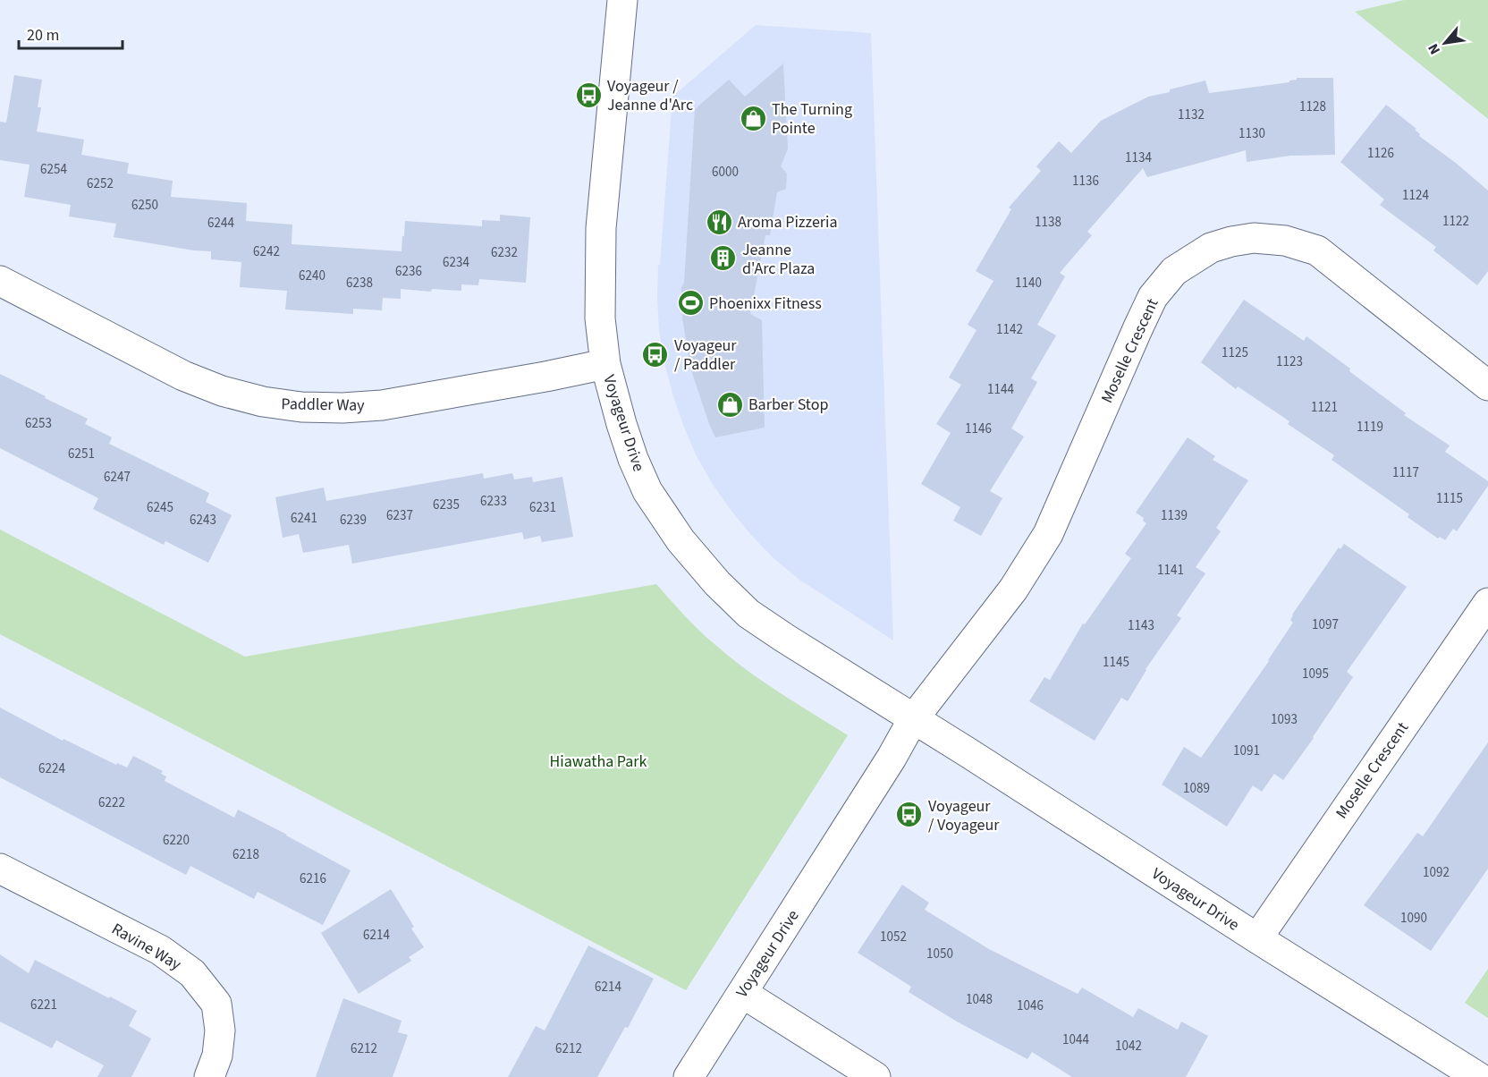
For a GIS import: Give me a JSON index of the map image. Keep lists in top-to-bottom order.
{
  "streets": {
    "street": [
      "Moselle Crescent",
      "Paddler Way",
      "Voyageur Drive",
      "Ravine Way"
    ]
  },
  "crossings": [
    ["Moselle Crescent", "Voyageur Drive"],
    ["Paddler Way", "Voyageur Drive"]
  ],
  "parks": ["Hiawatha Park"],
  "places": {
    "bus stop": ["Voyageur / Jeanne d'Arc", "Voyageur / Paddler", "Voyageur / Voyageur"],
    "shop": ["The Turning Pointe", "Barber Stop"],
    "restaurant": ["Aroma Pizzeria"],
    "building": ["Jeanne d'Arc Plaza"],
    "sports": ["Phoenixx Fitness"]
  },
  "house_numbers": [
    "1128",
    "1132",
    "1130",
    "1126",
    "1134",
    "6254",
    "6000",
    "1136",
    "6252",
    "1124",
    "6250",
    "1122",
    "1138",
    "6244",
    "6242",
    "6232",
    "6234",
    "6236",
    "6240",
    "6238",
    "1140",
    "1142",
    "1125",
    "1123",
    "1144",
    "1121",
    "6253",
    "1119",
    "1146",
    "6251",
    "1117",
    "6247",
    "1115",
    "6233",
    "6235",
    "6245",
    "6231",
    "6237",
    "1139",
    "6241",
    "6243",
    "6239",
    "1141",
    "1097",
    "1143",
    "1145",
    "1095",
    "1093",
    "1091",
    "6224",
    "1089",
    "6222",
    "6220",
    "6218",
    "1092",
    "6216",
    "1090",
    "6214",
    "1052",
    "1050",
    "6214",
    "1048",
    "6221",
    "1046",
    "1044",
    "1042",
    "6212",
    "6212"
  ],
  "scale_bar": "20 m",
  "north": "bottom left"
}
